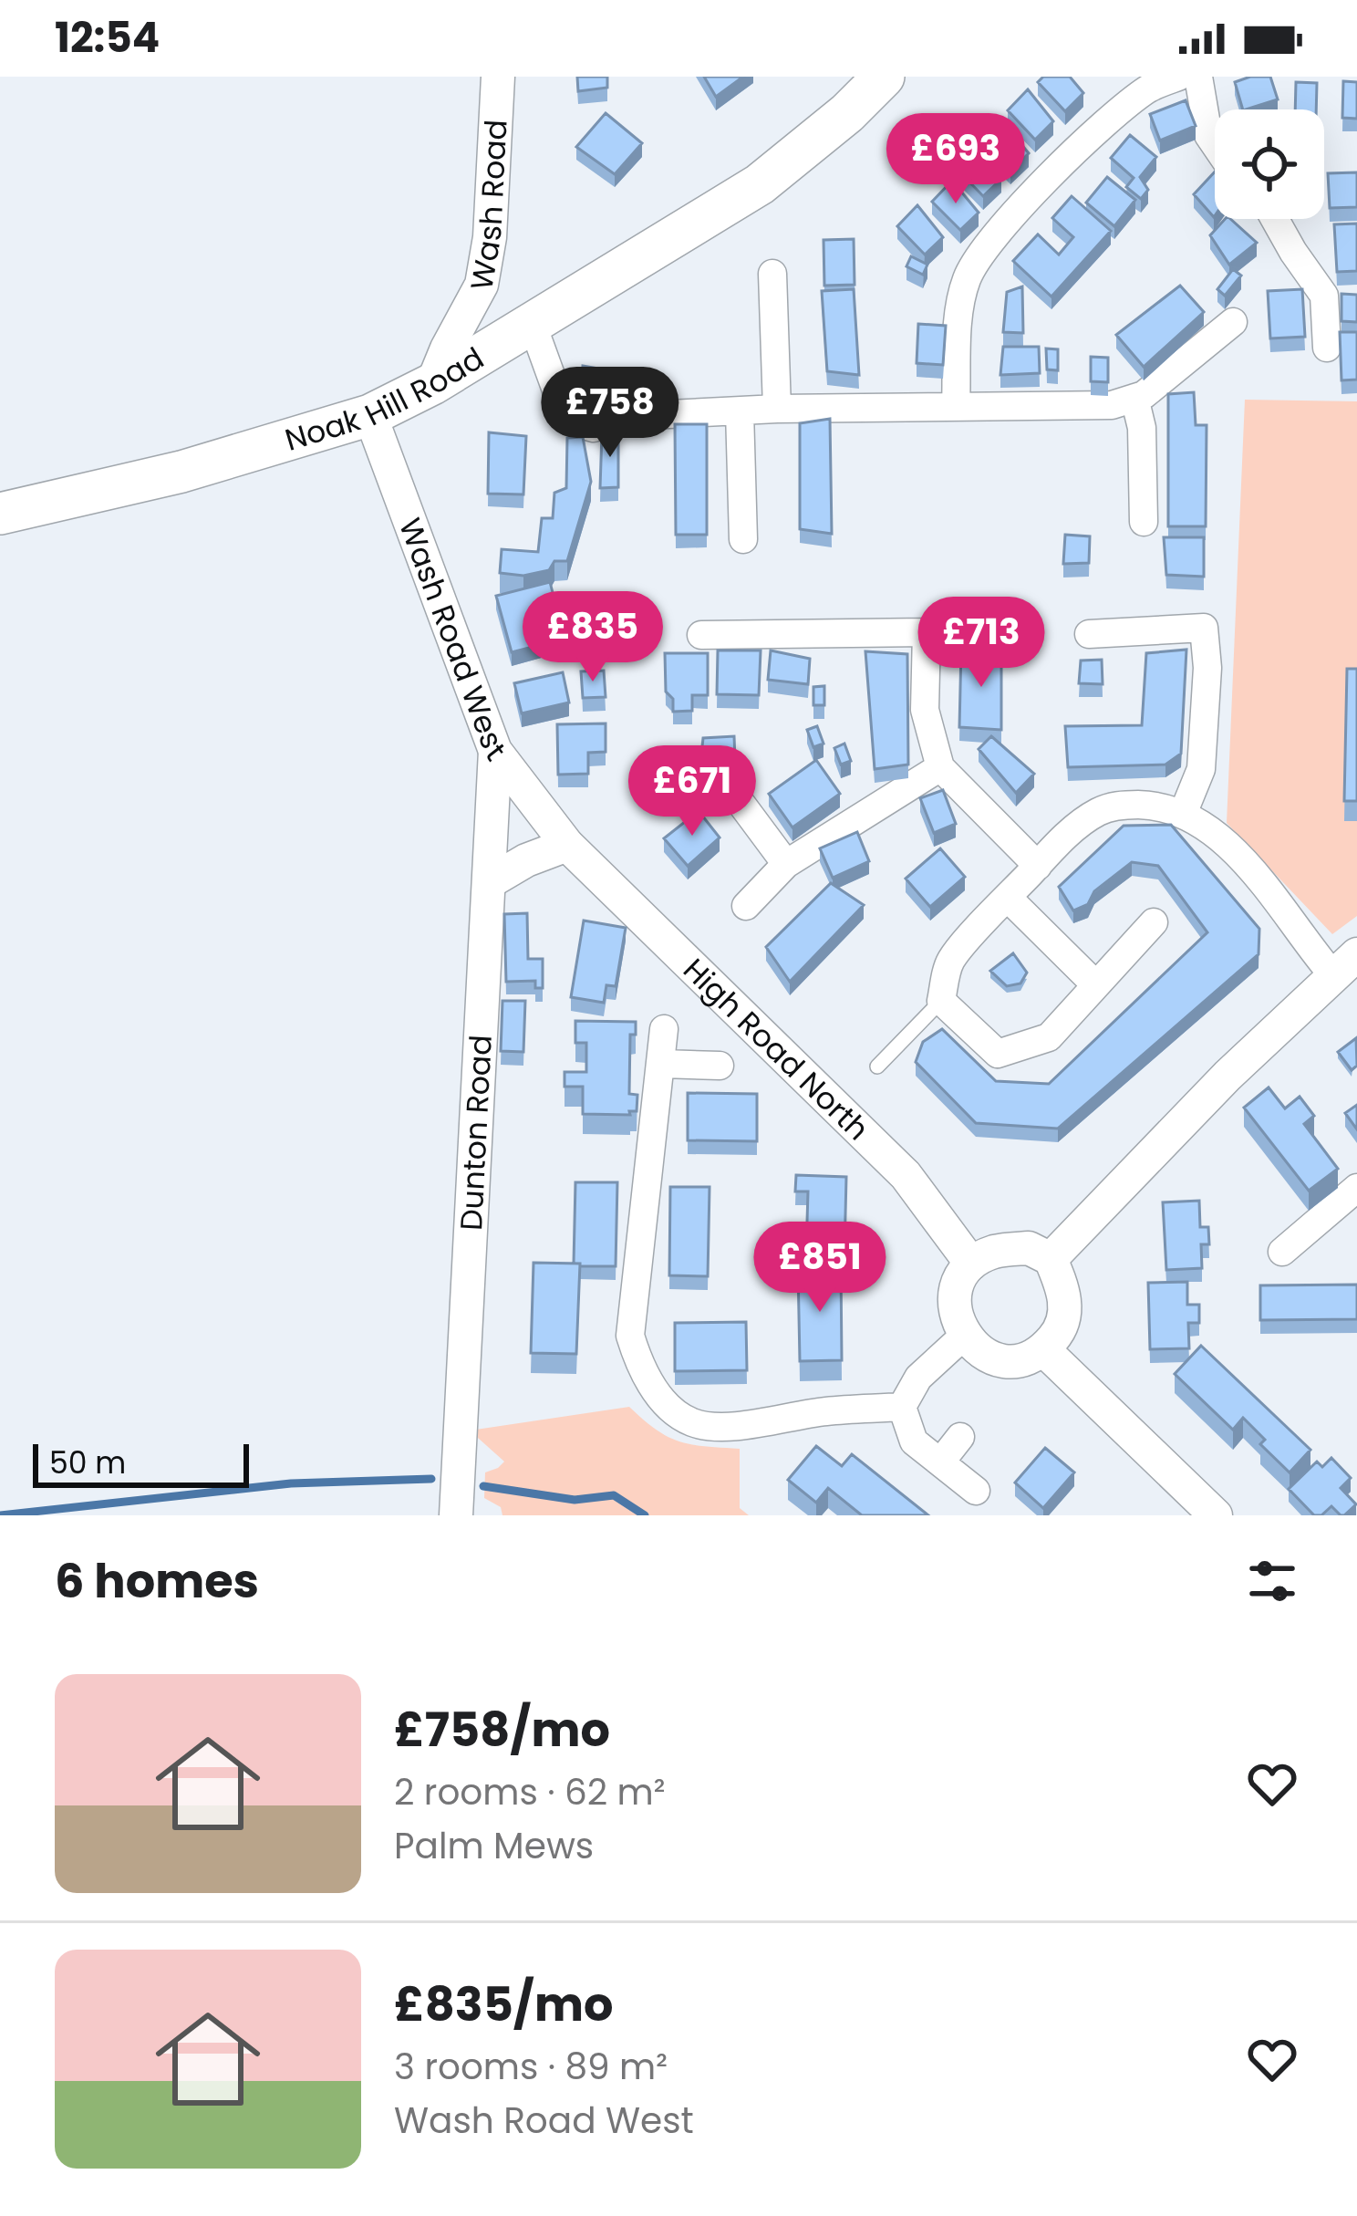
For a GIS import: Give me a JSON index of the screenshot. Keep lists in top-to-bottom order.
{
  "streets": {
    "main road": ["Noak Hill Road"],
    "street": [
      "Wash Road",
      "Wash Road West",
      "High Road North",
      "Dunton Road"
    ]
  },
  "crossings": [
    ["Wash Road", "Noak Hill Road"],
    ["Noak Hill Road", "Wash Road West"],
    ["Wash Road West", "High Road North"],
    ["Wash Road West", "Dunton Road"]
  ],
  "scale_bar": "50 m",
  "page": {
    "status": "12:54",
    "price": [
      "£693",
      "£758",
      "£835",
      "£713",
      "£671",
      "£851"
    ],
    "scale": "50 m",
    "heading": "6 homes",
    "list": [
      {
        "name": "£758/mo",
        "note": "2 rooms · 62 m² · Palm Mews"
      },
      {
        "name": "£835/mo",
        "note": "3 rooms · 89 m² · Wash Road West"
      }
    ]
  }
}
